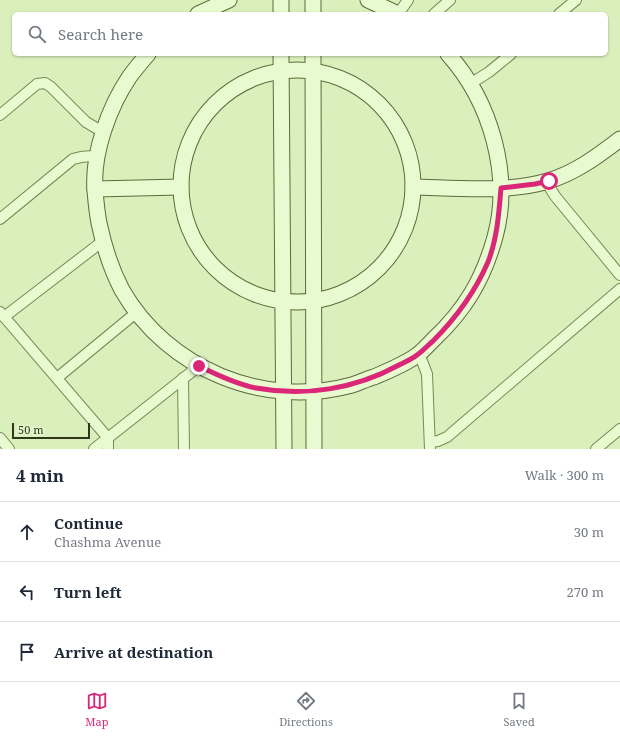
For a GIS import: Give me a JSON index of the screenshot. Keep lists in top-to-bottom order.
{
  "scale_bar": "50 m",
  "page": {
    "search": "Search here",
    "scale": "50 m",
    "heading": ["4 min", "Walk · 300 m"],
    "list": [
      ["Continue", "Chashma Avenue", "30 m"],
      ["Turn left", "270 m"],
      "Arrive at destination"
    ],
    "nav": ["Map", "Directions", "Saved"]
  }
}
